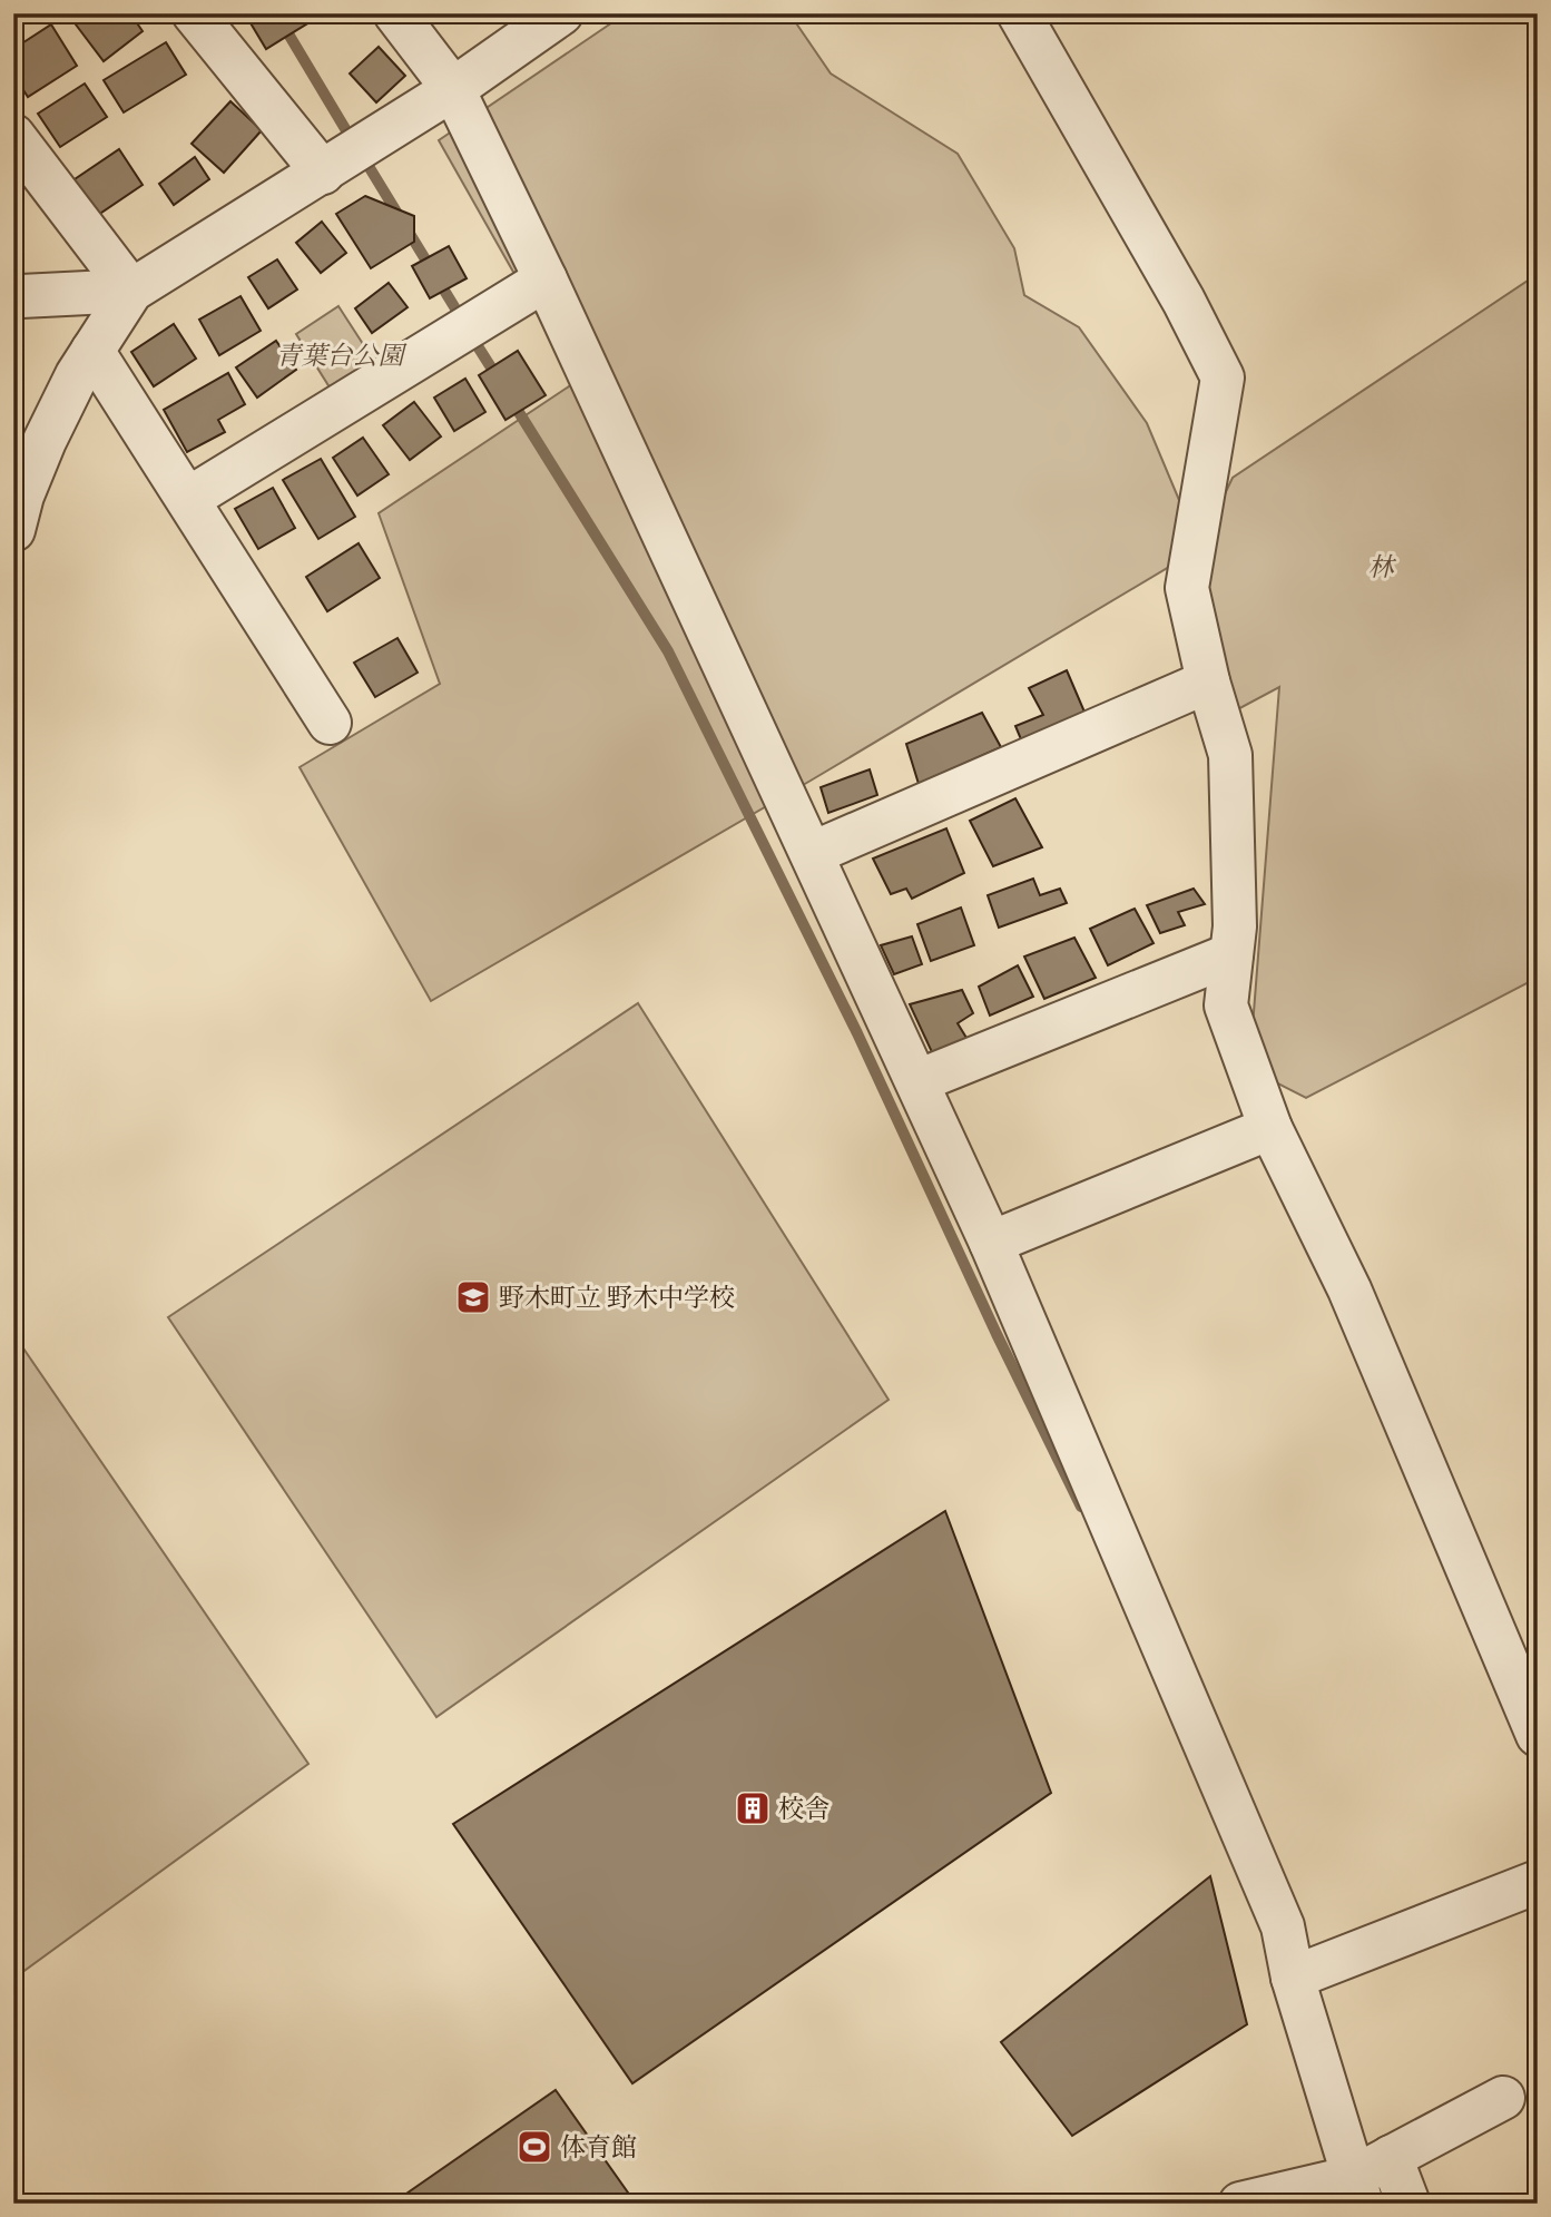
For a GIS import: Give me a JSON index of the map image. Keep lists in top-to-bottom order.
{
  "parks": ["青葉台公園", "林"],
  "places": {
    "school or university": ["野木町立 野木中学校"],
    "building": ["校舎"],
    "sports": ["体育館"]
  }
}
